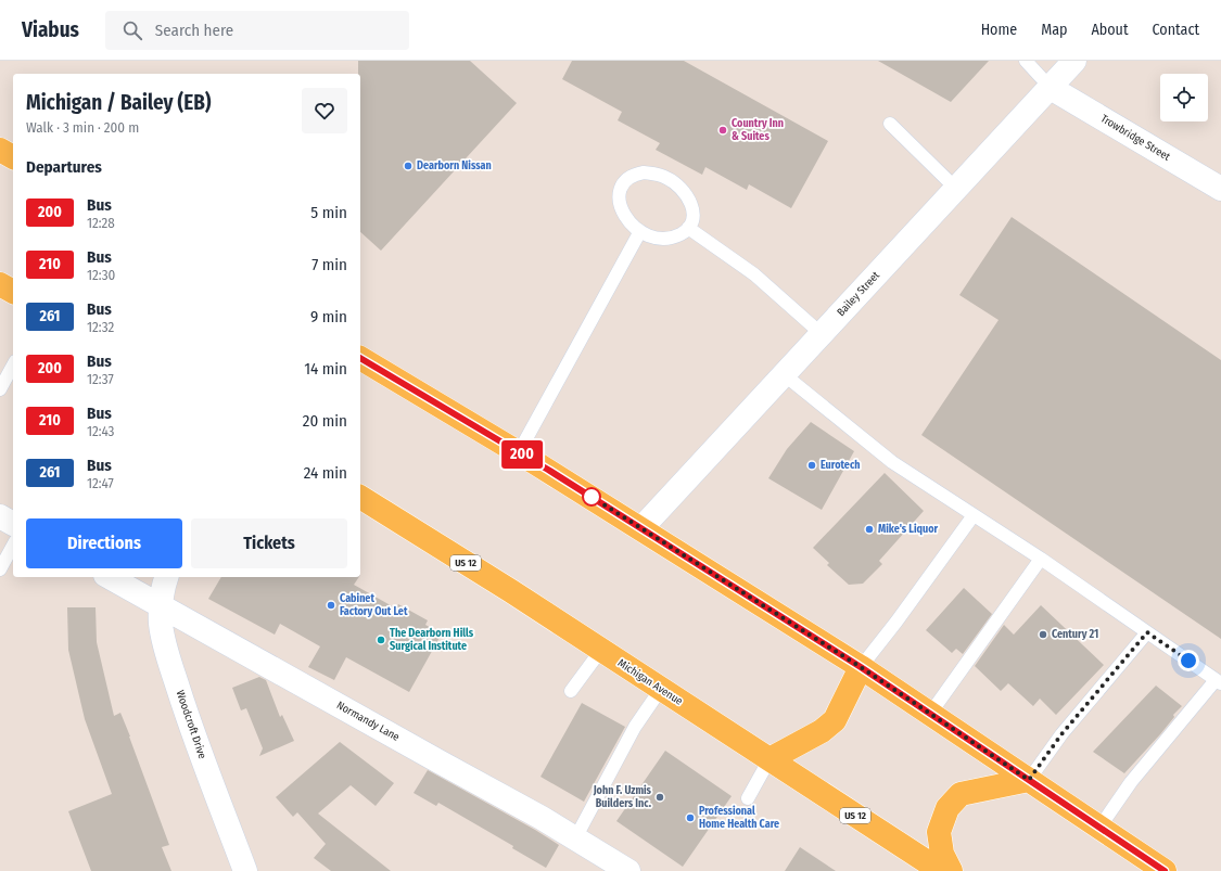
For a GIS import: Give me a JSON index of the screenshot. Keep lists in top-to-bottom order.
{
  "streets": {
    "main road": ["US 12", "Michigan Avenue"],
    "street": [
      "Trowbridge Street",
      "Bailey Street",
      "Normandy Lane",
      "Woodcroft Drive"
    ]
  },
  "crossings": [
    ["Trowbridge Street", "Bailey Street"],
    ["Normandy Lane", "Woodcroft Drive"]
  ],
  "places": [
    "Country Inn & Suites",
    "Dearborn Nissan",
    "Eurotech",
    "Mike's Liquor",
    "Cabinet Factory Out Let",
    "Century 21",
    "The Dearborn Hills Surgical Institute",
    "John F. Uzmis Builders Inc.",
    "Professional Home Health Care"
  ],
  "lines": ["bus line 200"],
  "page": {
    "header": "Viabus",
    "search": "Search here",
    "nav": [
      "Home",
      "Map",
      "About",
      "Contact"
    ],
    "on_map": "200",
    "heading": [
      ["Michigan / Bailey (EB)", "Walk · 3 min · 200 m"],
      "Departures"
    ],
    "list": [
      {
        "mark": "200",
        "name": "Bus",
        "note": "12:28",
        "value": "5 min"
      },
      {
        "mark": "210",
        "name": "Bus",
        "note": "12:30",
        "value": "7 min"
      },
      {
        "mark": "261",
        "name": "Bus",
        "note": "12:32",
        "value": "9 min"
      },
      {
        "mark": "200",
        "name": "Bus",
        "note": "12:37",
        "value": "14 min"
      },
      {
        "mark": "210",
        "name": "Bus",
        "note": "12:43",
        "value": "20 min"
      },
      {
        "mark": "261",
        "name": "Bus",
        "note": "12:47",
        "value": "24 min"
      }
    ],
    "buttons": ["Directions", "Tickets"]
  }
}
